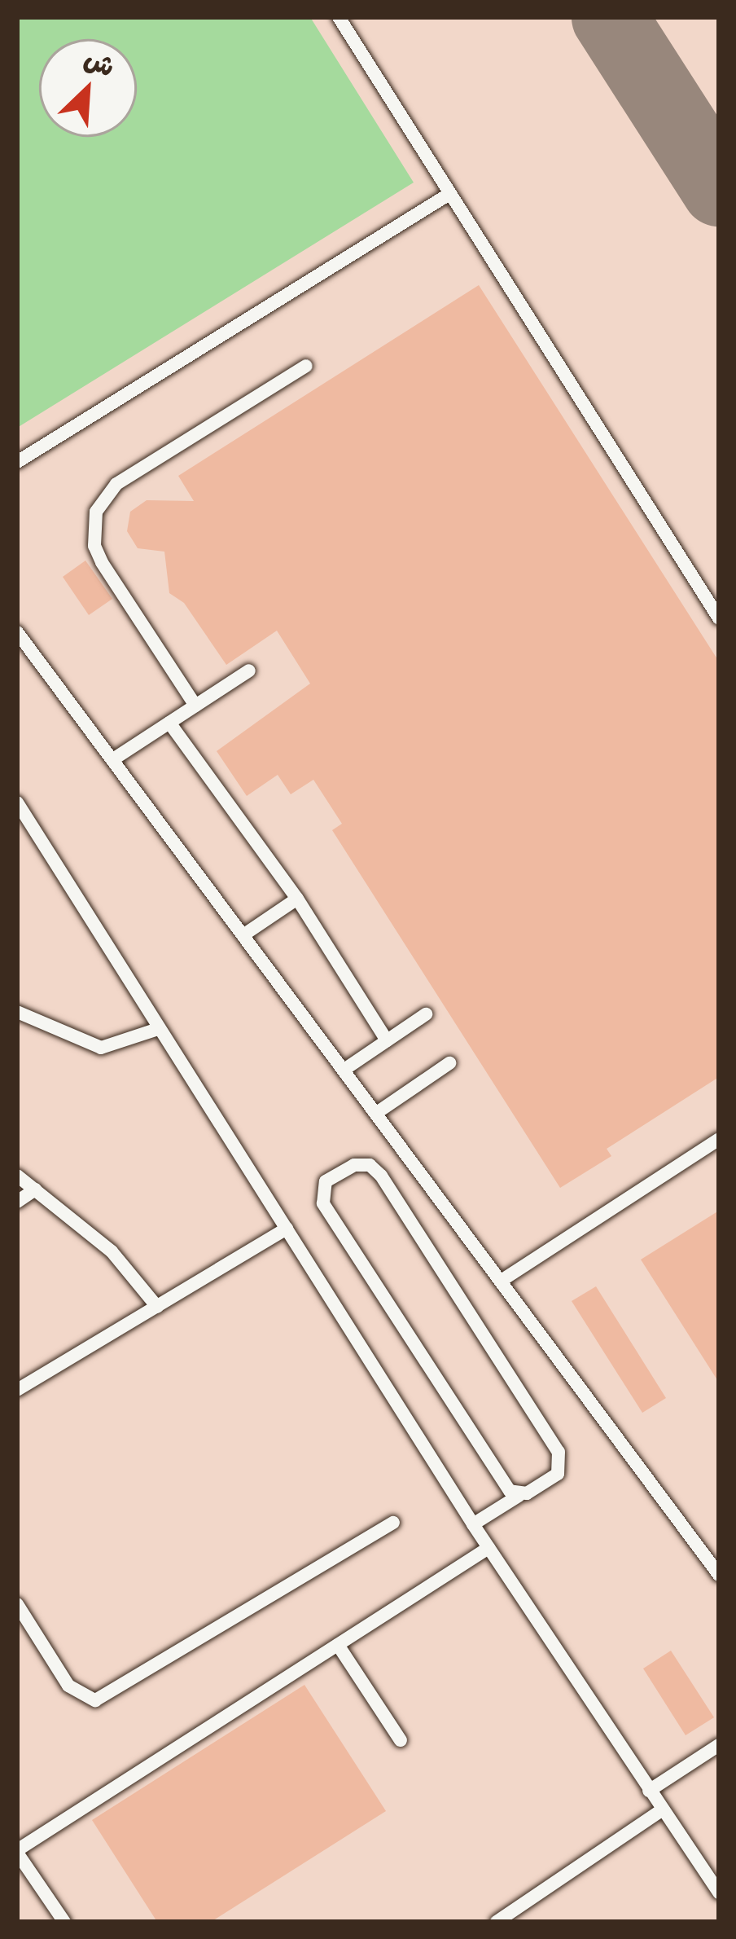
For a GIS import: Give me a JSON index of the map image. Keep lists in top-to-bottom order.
{
  "north": "top right"
}
